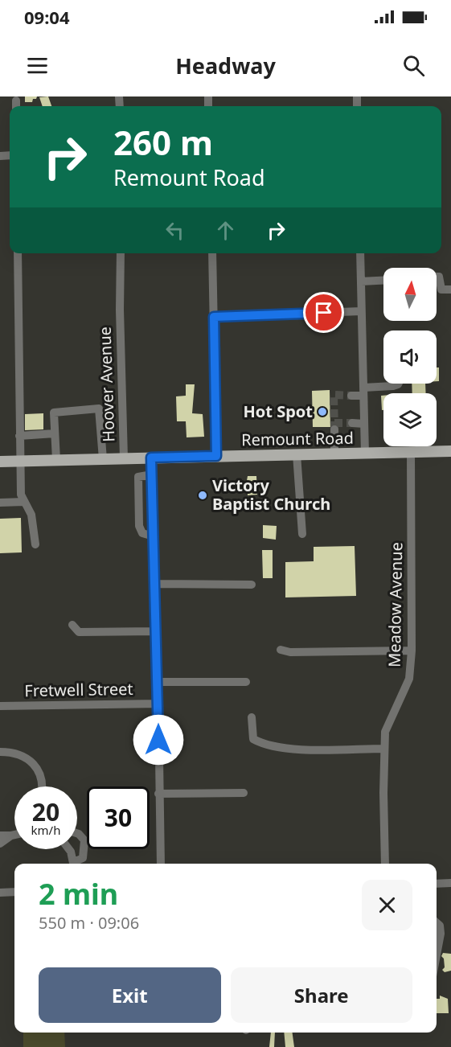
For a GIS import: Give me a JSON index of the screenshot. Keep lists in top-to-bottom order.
{
  "streets": {
    "main road": ["Remount Road"],
    "street": ["Hoover Avenue", "Meadow Avenue", "Fretwell Street"]
  },
  "crossings": [
    ["Hoover Avenue", "Remount Road"],
    ["Remount Road", "Meadow Avenue"]
  ],
  "places": ["Hot Spot", "Victory Baptist Church"],
  "north": "top",
  "page": {
    "status": "09:04",
    "header": "Headway",
    "turn": ["260 m", "Remount Road"],
    "speed": "20 km/h",
    "limit": "30",
    "heading": ["2 min", "550 m · 09:06"],
    "buttons": ["Exit", "Share"]
  }
}
